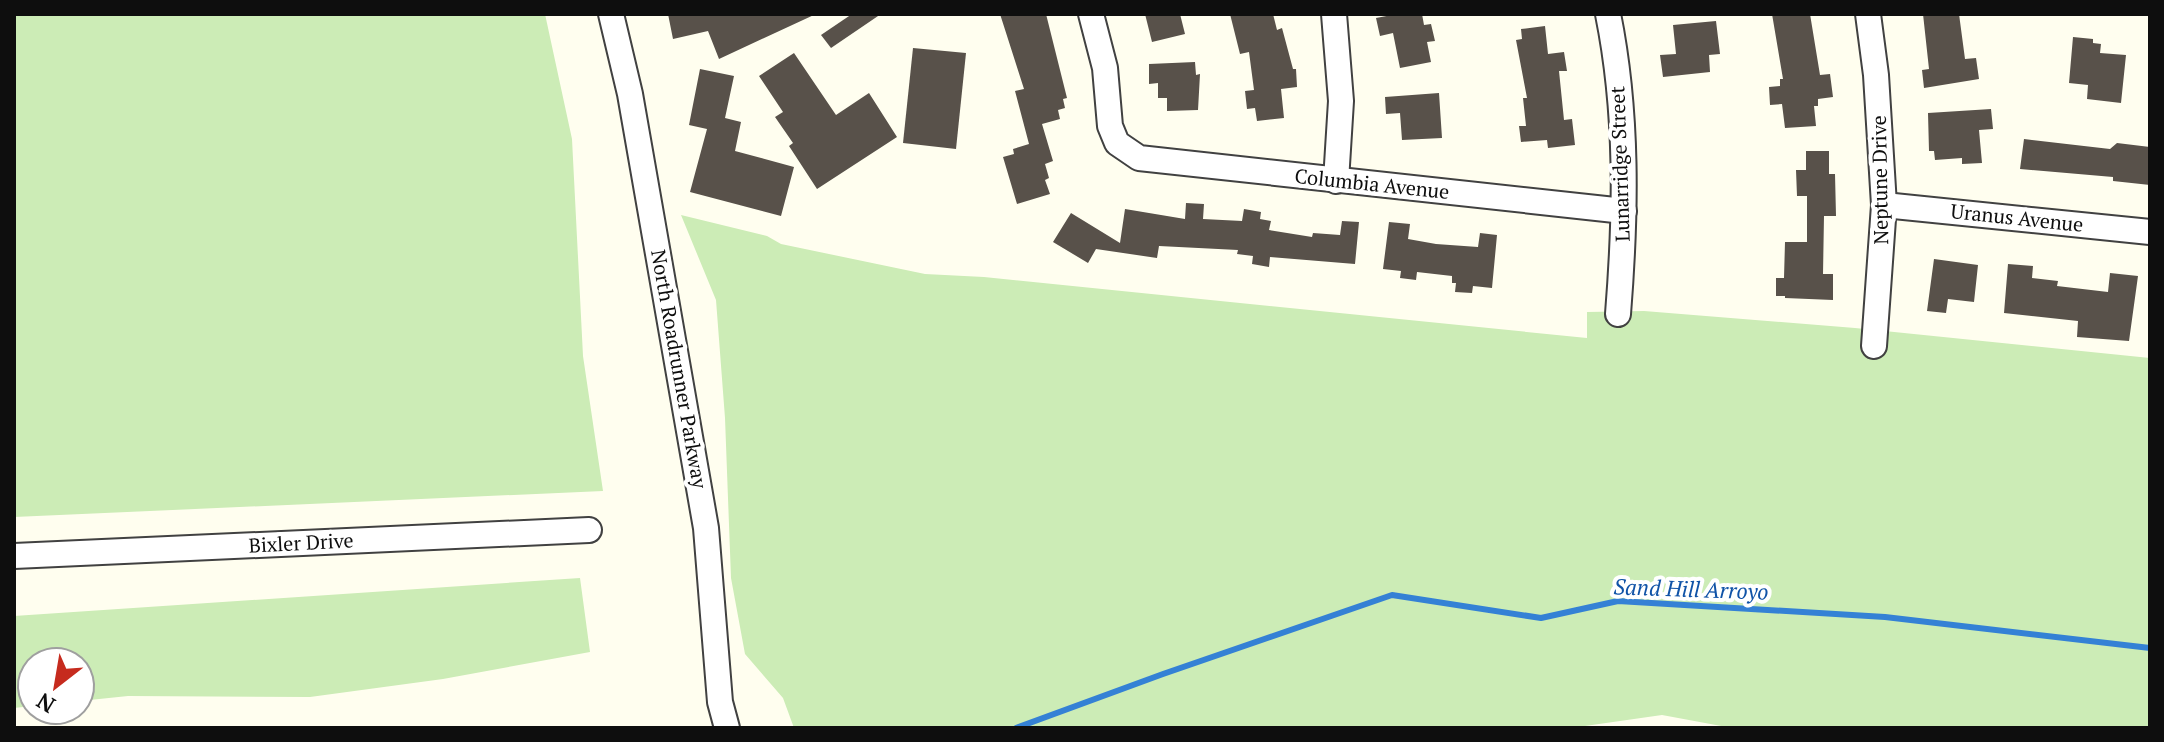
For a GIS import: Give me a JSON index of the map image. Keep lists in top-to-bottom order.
{
  "streets": {
    "street": [
      "Lunarridge Street",
      "Neptune Drive",
      "Columbia Avenue",
      "Uranus Avenue",
      "North Roadrunner Parkway",
      "Bixler Drive"
    ]
  },
  "crossings": [
    ["Lunarridge Street", "Columbia Avenue"],
    ["Neptune Drive", "Uranus Avenue"]
  ],
  "water": ["Sand Hill Arroyo"],
  "north": "bottom left"
}
